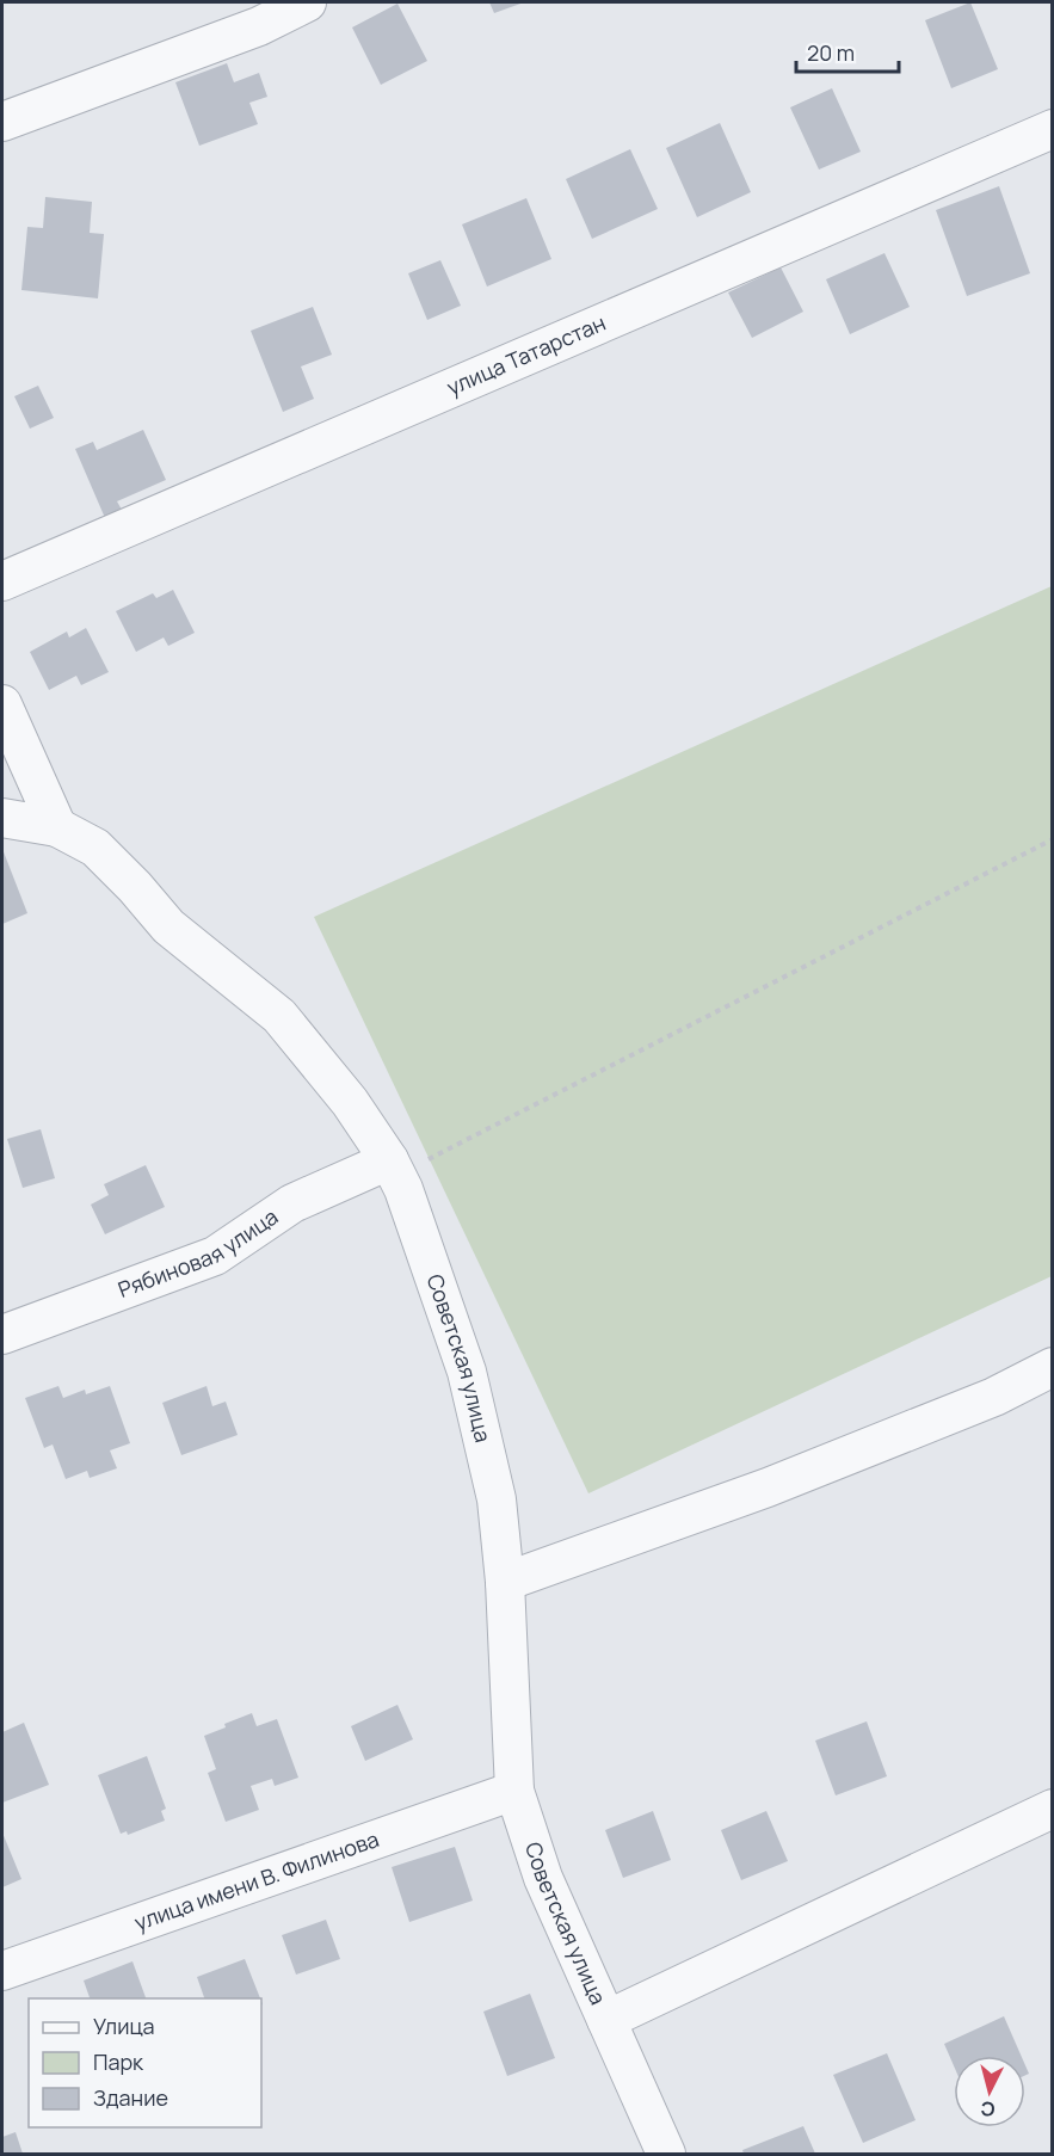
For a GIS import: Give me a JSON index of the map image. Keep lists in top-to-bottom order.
{
  "streets": {
    "street": [
      "улица Татарстан",
      "Рябиновая улица",
      "Советская улица",
      "улица имени В. Филинова"
    ]
  },
  "crossings": [
    ["Рябиновая улица", "Советская улица"],
    ["Советская улица", "улица имени В. Филинова"]
  ],
  "legend": ["Улица", "Парк", "Здание"],
  "scale_bar": "20 m",
  "north": "bottom"
}
